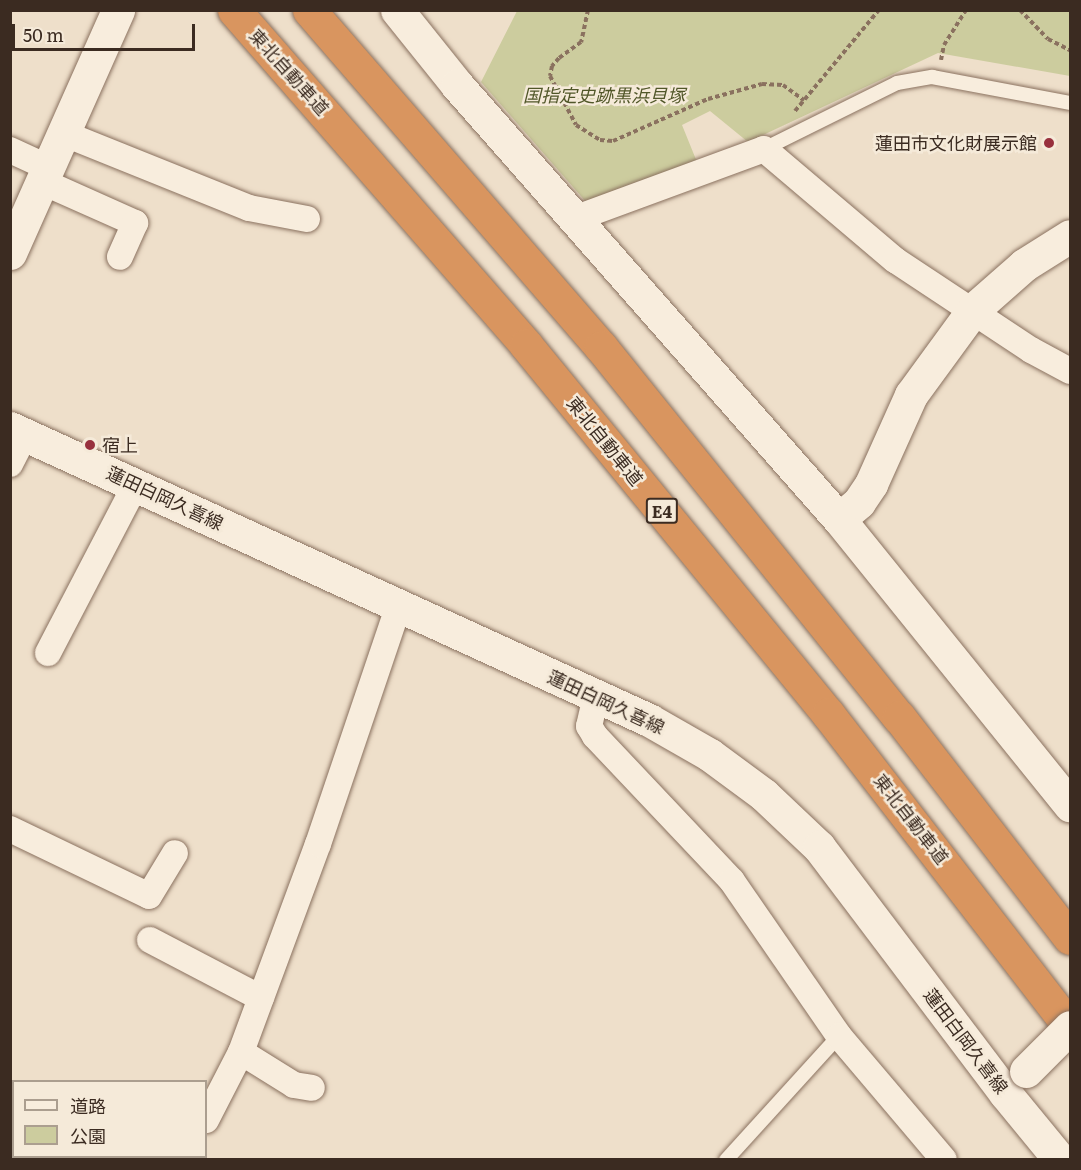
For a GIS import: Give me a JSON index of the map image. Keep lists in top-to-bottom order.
{
  "streets": {
    "highway": ["東北自動車道", "E4"],
    "street": ["蓮田白岡久喜線"]
  },
  "parks": ["国指定史跡黒浜貝塚"],
  "places": ["蓮田市文化財展示館", "宿上"],
  "legend": ["道路", "公園"],
  "scale_bar": "50 m"
}
